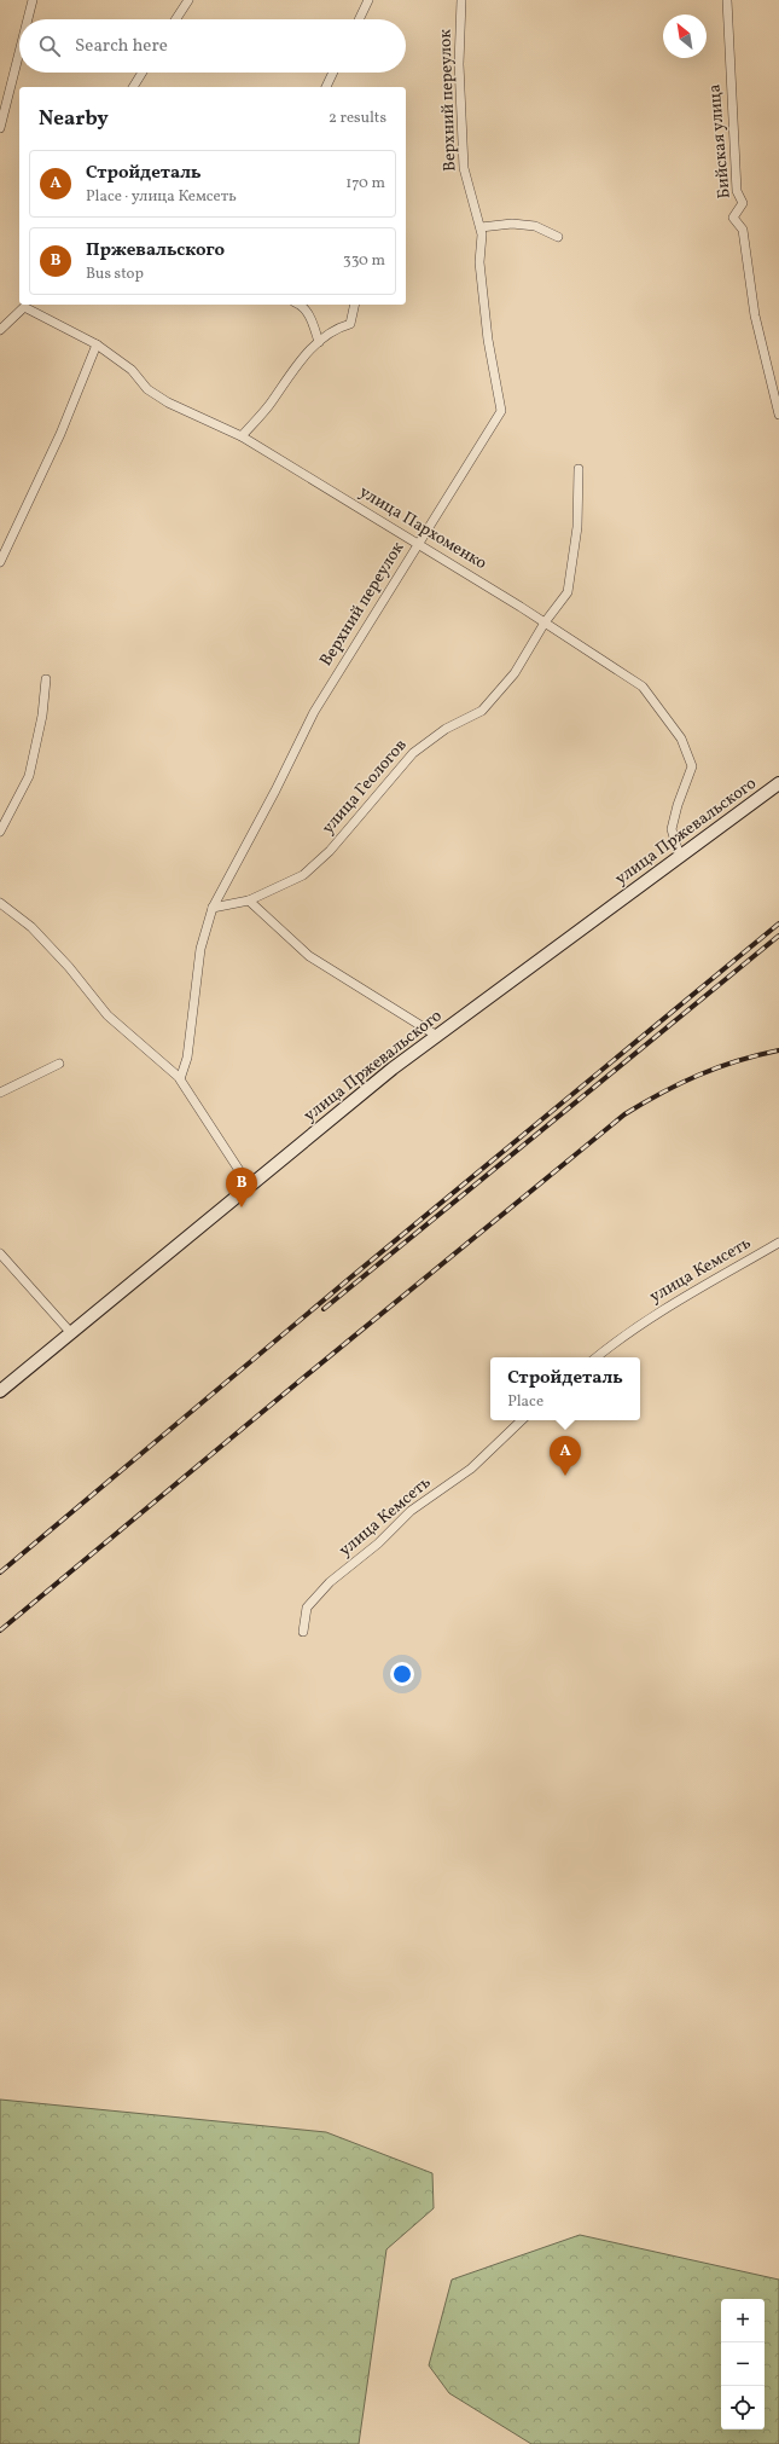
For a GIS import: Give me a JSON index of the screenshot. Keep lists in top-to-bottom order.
{
  "streets": {
    "street": [
      "Верхний переулок",
      "Бийская улица",
      "улица Пархоменко",
      "улица Геологов",
      "улица Пржевальского",
      "улица Кемсеть"
    ]
  },
  "crossings": [
    ["Верхний переулок", "улица Пархоменко"],
    ["Верхний переулок", "улица Геологов"],
    ["улица Пархоменко", "улица Геологов"],
    ["улица Пархоменко", "улица Пржевальского"]
  ],
  "north": "top left",
  "page": {
    "search": "Search here",
    "heading": ["Nearby", "2 results"],
    "list": [
      {
        "mark": "A",
        "name": "Стройдеталь",
        "note": "Place · улица Кемсеть",
        "value": "170 m"
      },
      {
        "mark": "B",
        "name": "Пржевальского",
        "note": "Bus stop",
        "value": "330 m"
      }
    ],
    "pins": ["B", "A"],
    "popup": ["Стройдеталь", "Place"],
    "map_buttons": ["+", "−"]
  }
}
